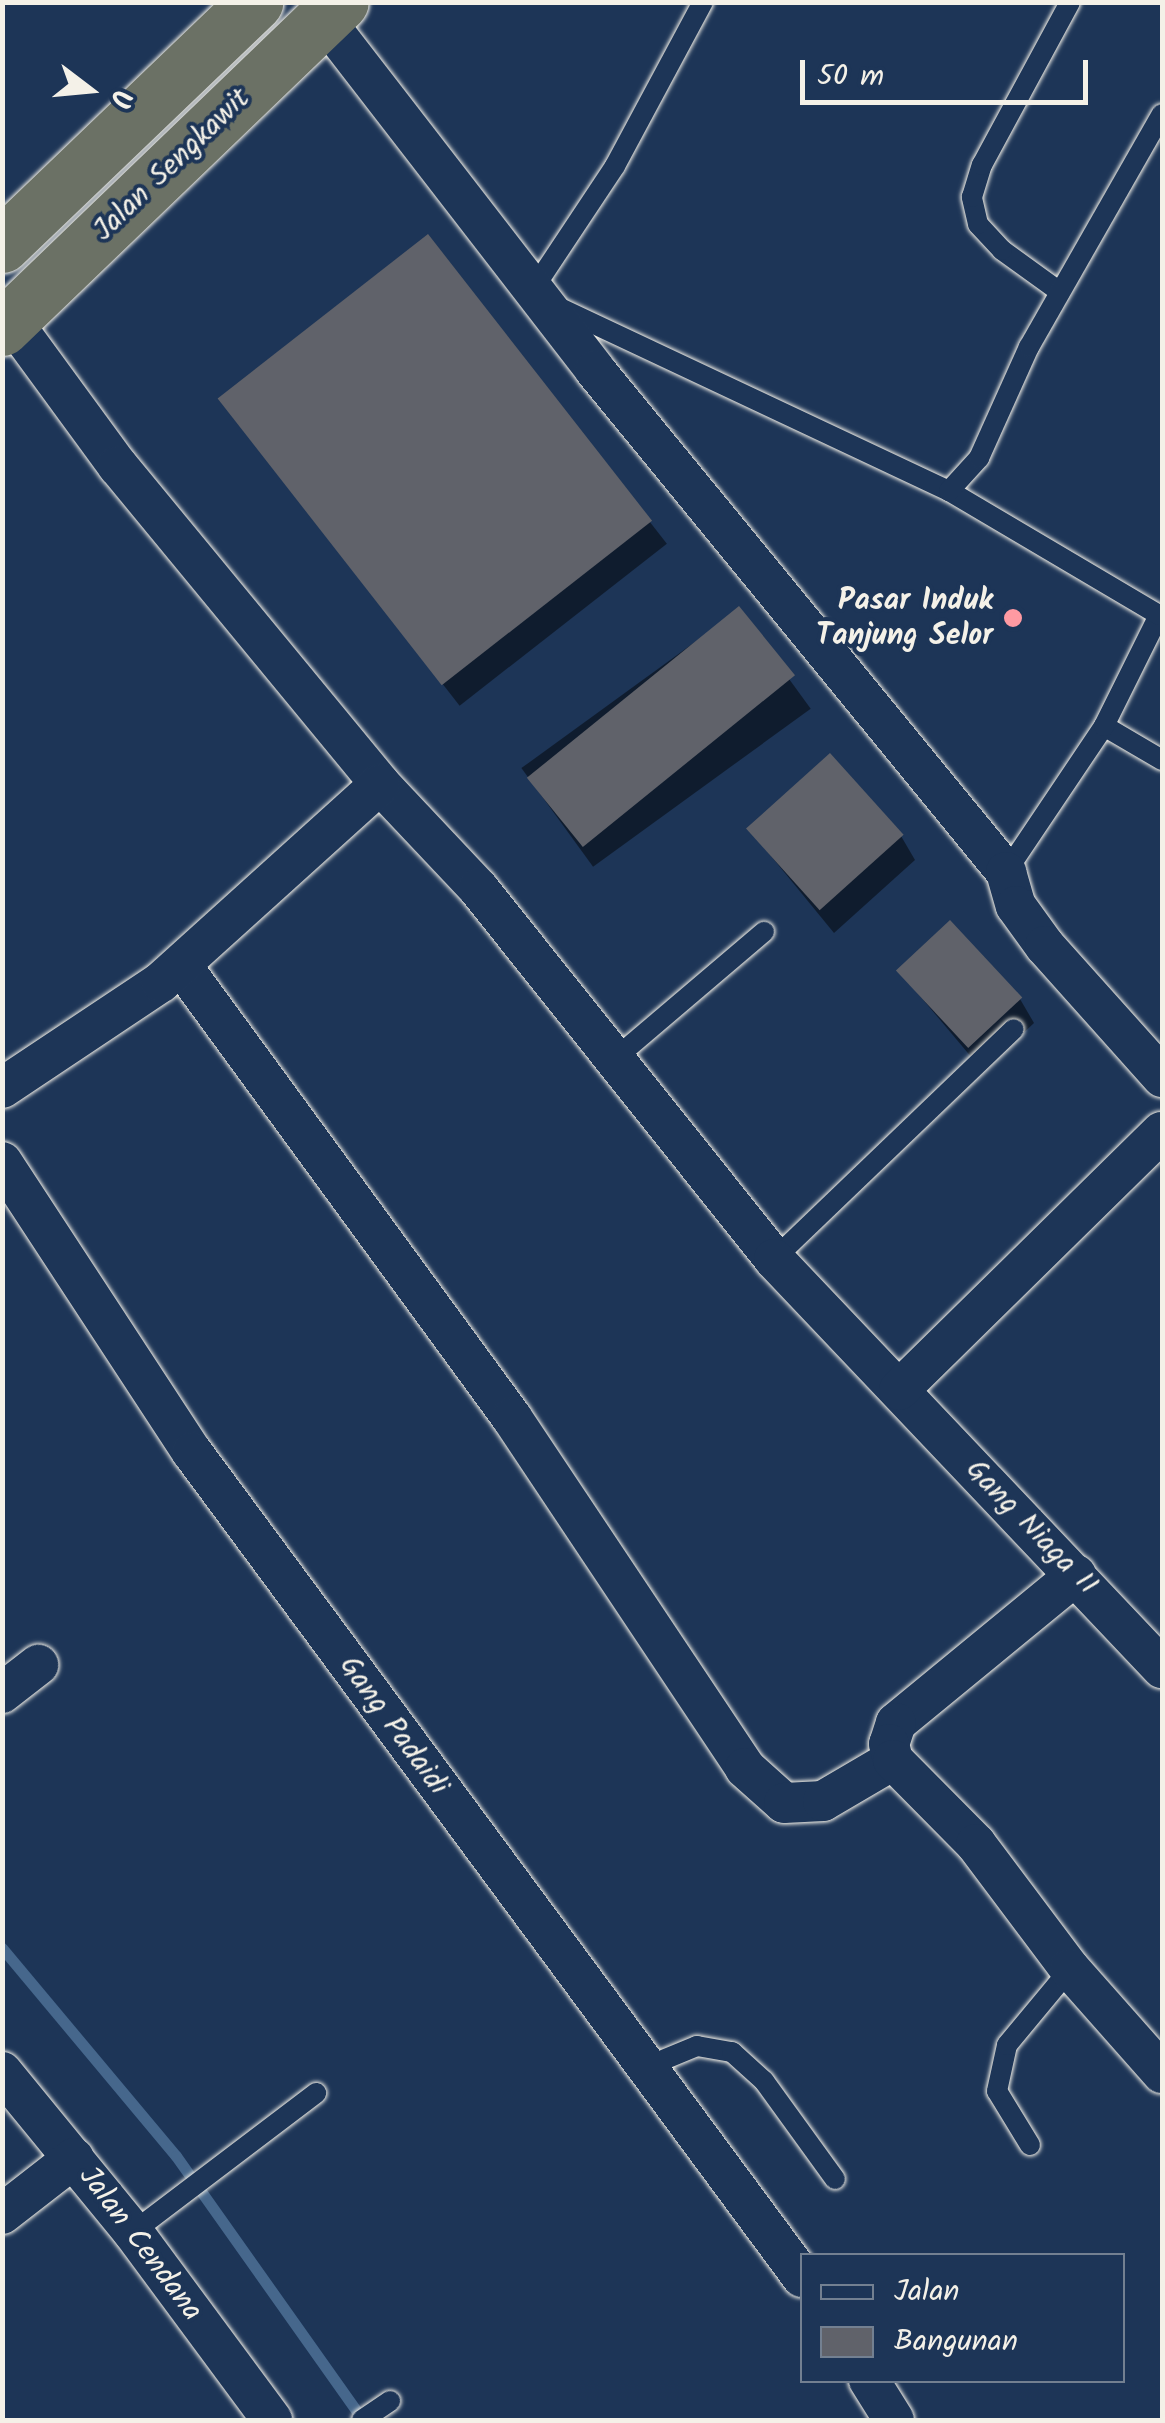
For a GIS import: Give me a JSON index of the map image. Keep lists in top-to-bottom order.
{
  "streets": {
    "highway": ["Jalan Sengkawit"],
    "street": ["Gang Niaga II", "Gang Padaidi", "Jalan Cendana"]
  },
  "crossings": [
    ["Jalan Sengkawit", "Gang Niaga II"]
  ],
  "places": ["Pasar Induk Tanjung Selor"],
  "legend": ["Jalan", "Bangunan"],
  "scale_bar": "50 m",
  "north": "right"
}
